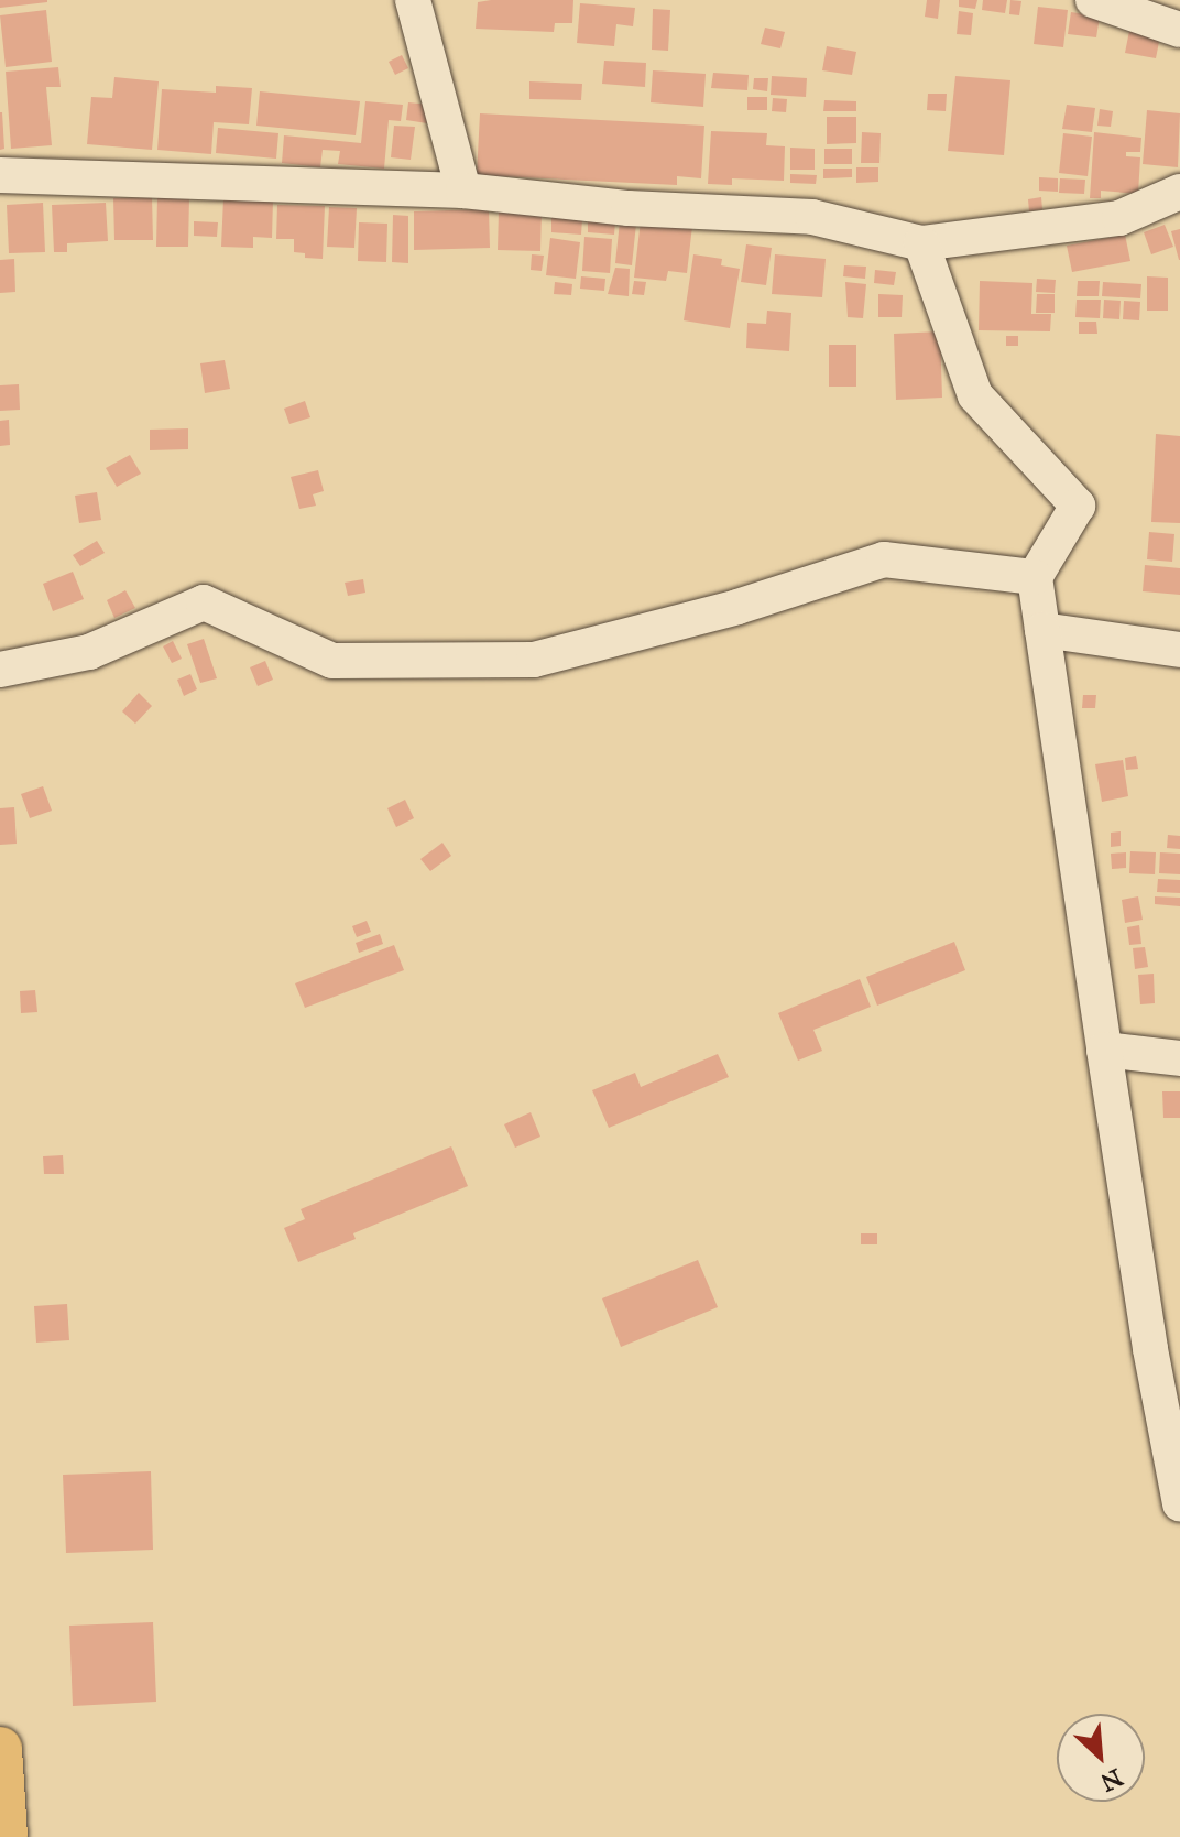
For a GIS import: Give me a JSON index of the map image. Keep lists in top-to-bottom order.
{
  "north": "bottom right"
}
